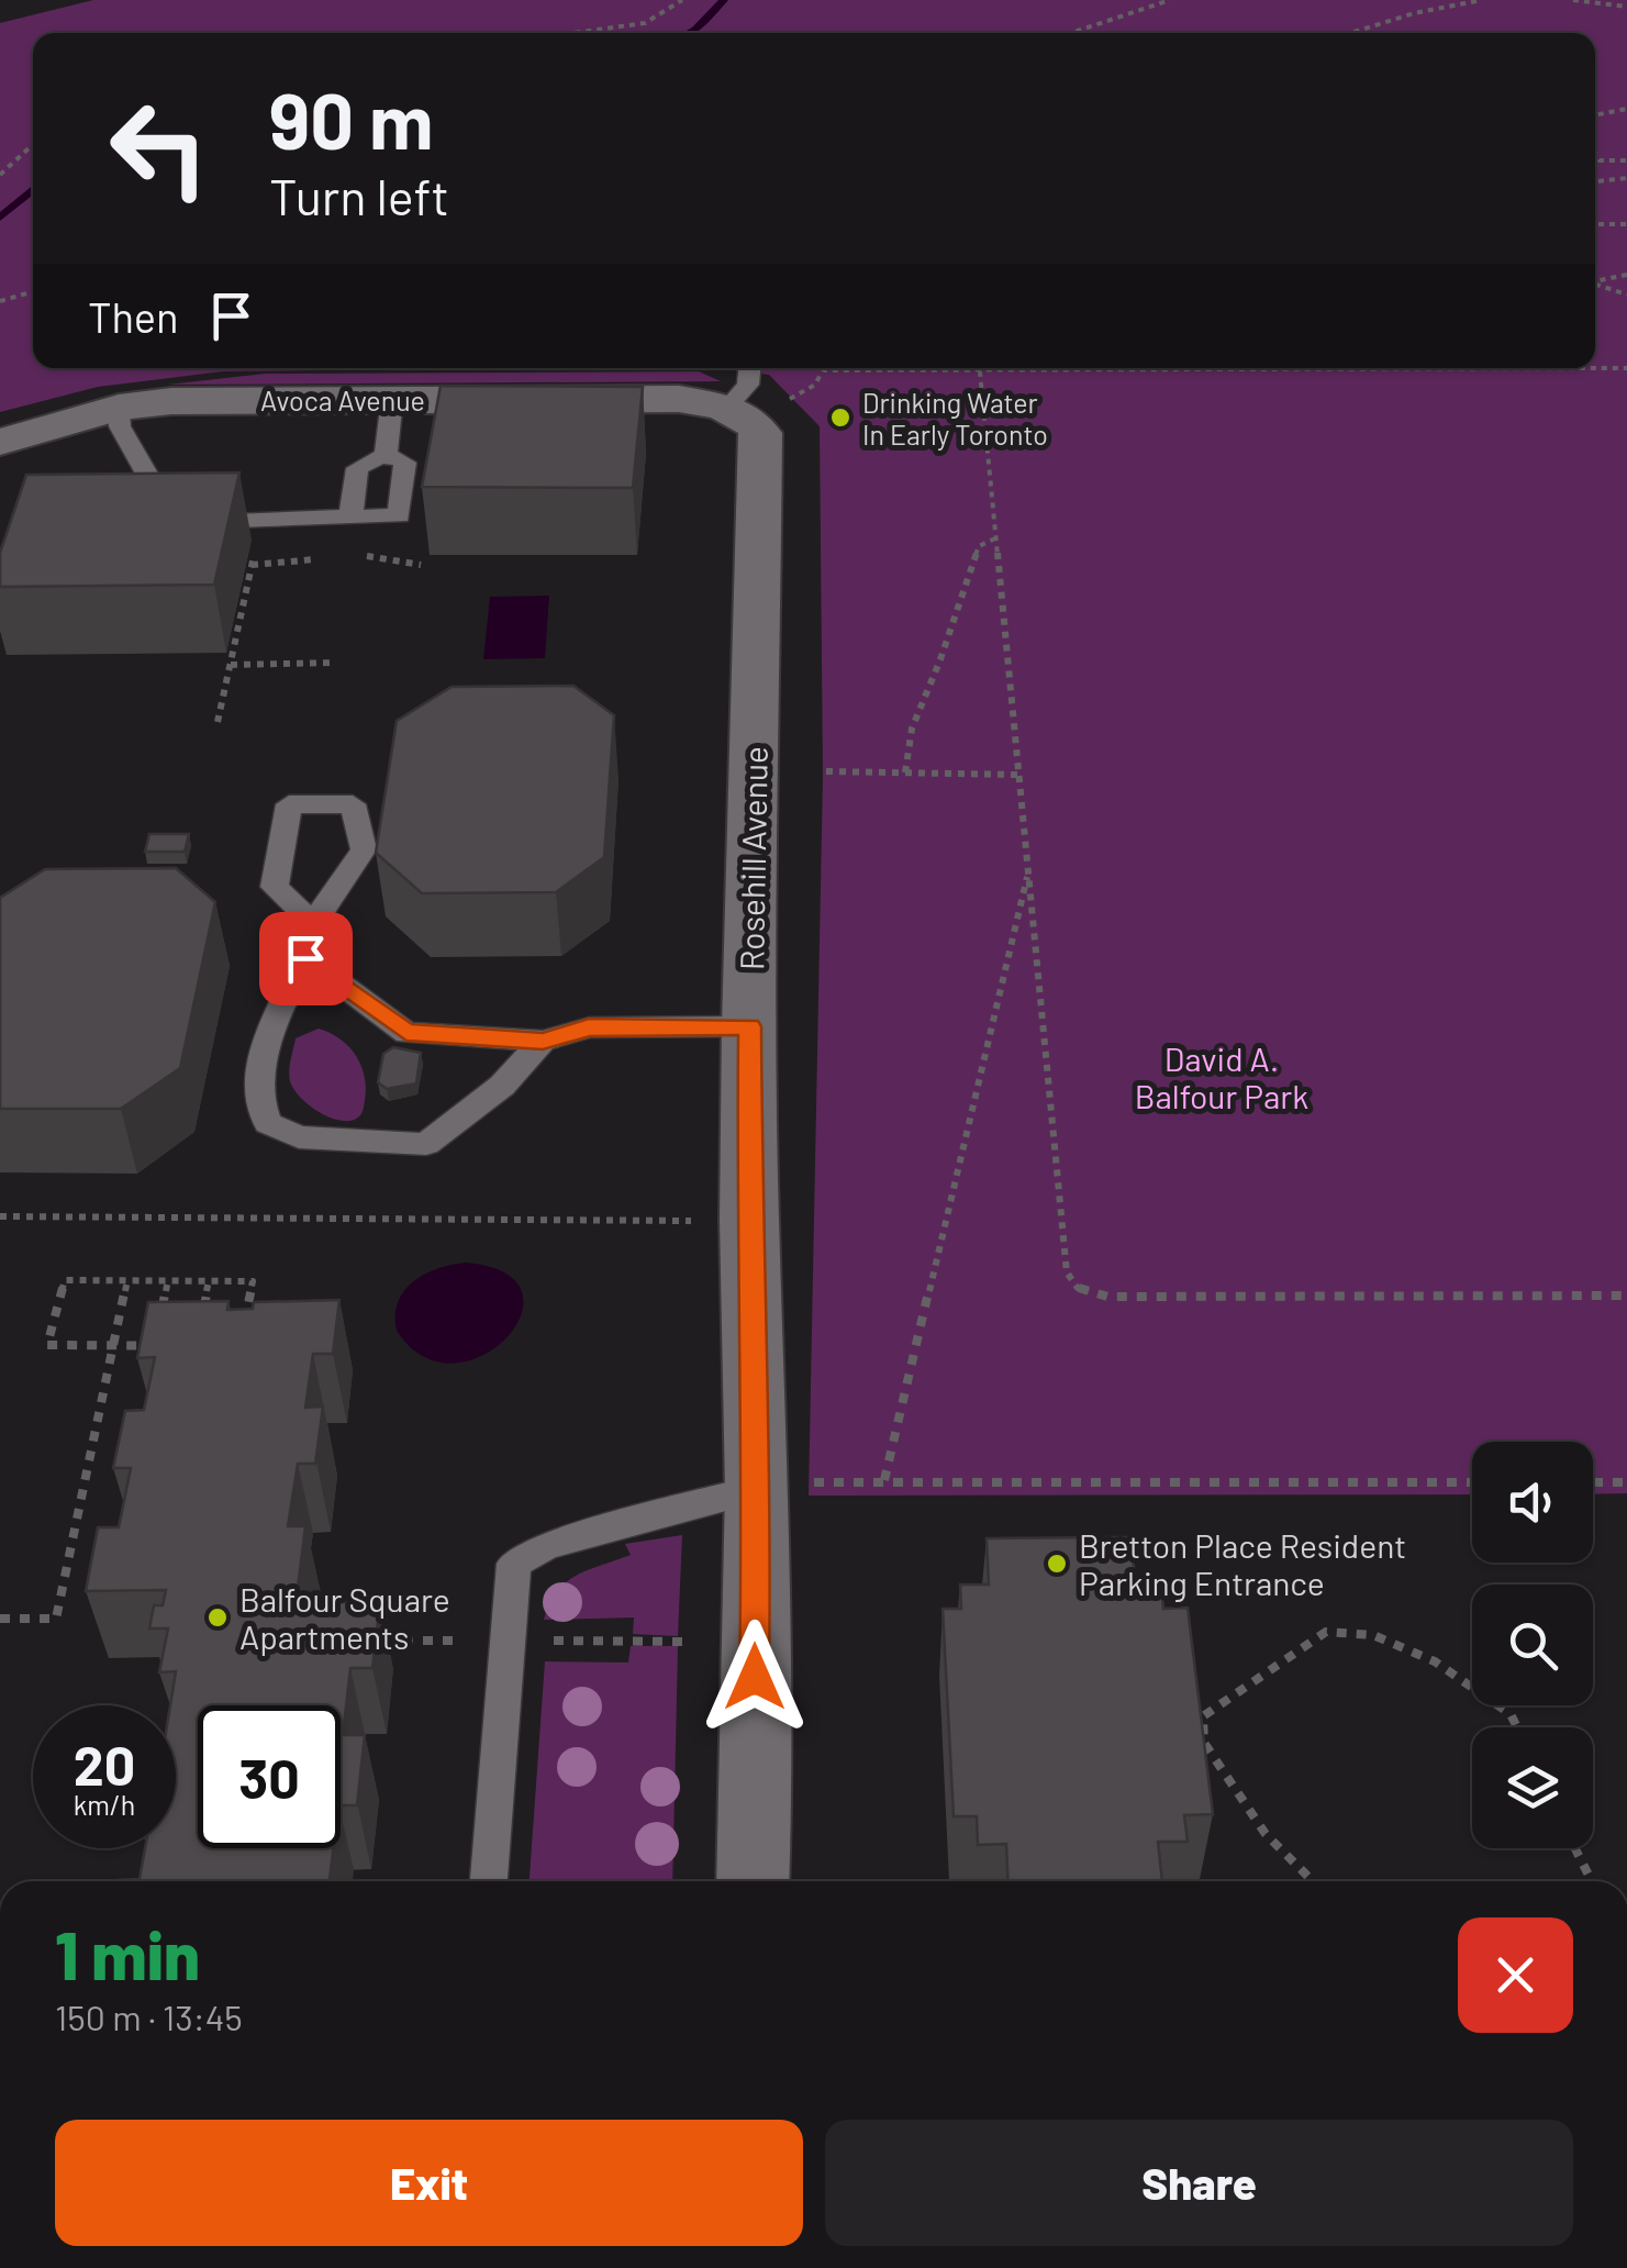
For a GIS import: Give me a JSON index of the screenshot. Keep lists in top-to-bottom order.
{
  "streets": {
    "street": ["Avoca Avenue", "Rosehill Avenue"]
  },
  "crossings": [
    ["Avoca Avenue", "Rosehill Avenue"]
  ],
  "parks": ["David A. Balfour Park"],
  "places": ["Drinking Water In Early Toronto", "Bretton Place Resident Parking Entrance", "Balfour Square Apartments"],
  "page": {
    "turn": ["90 m", "Turn left"],
    "then": "Then",
    "speed": "20 km/h",
    "limit": "30",
    "heading": ["1 min", "150 m · 13:45"],
    "buttons": ["Exit", "Share"]
  }
}
